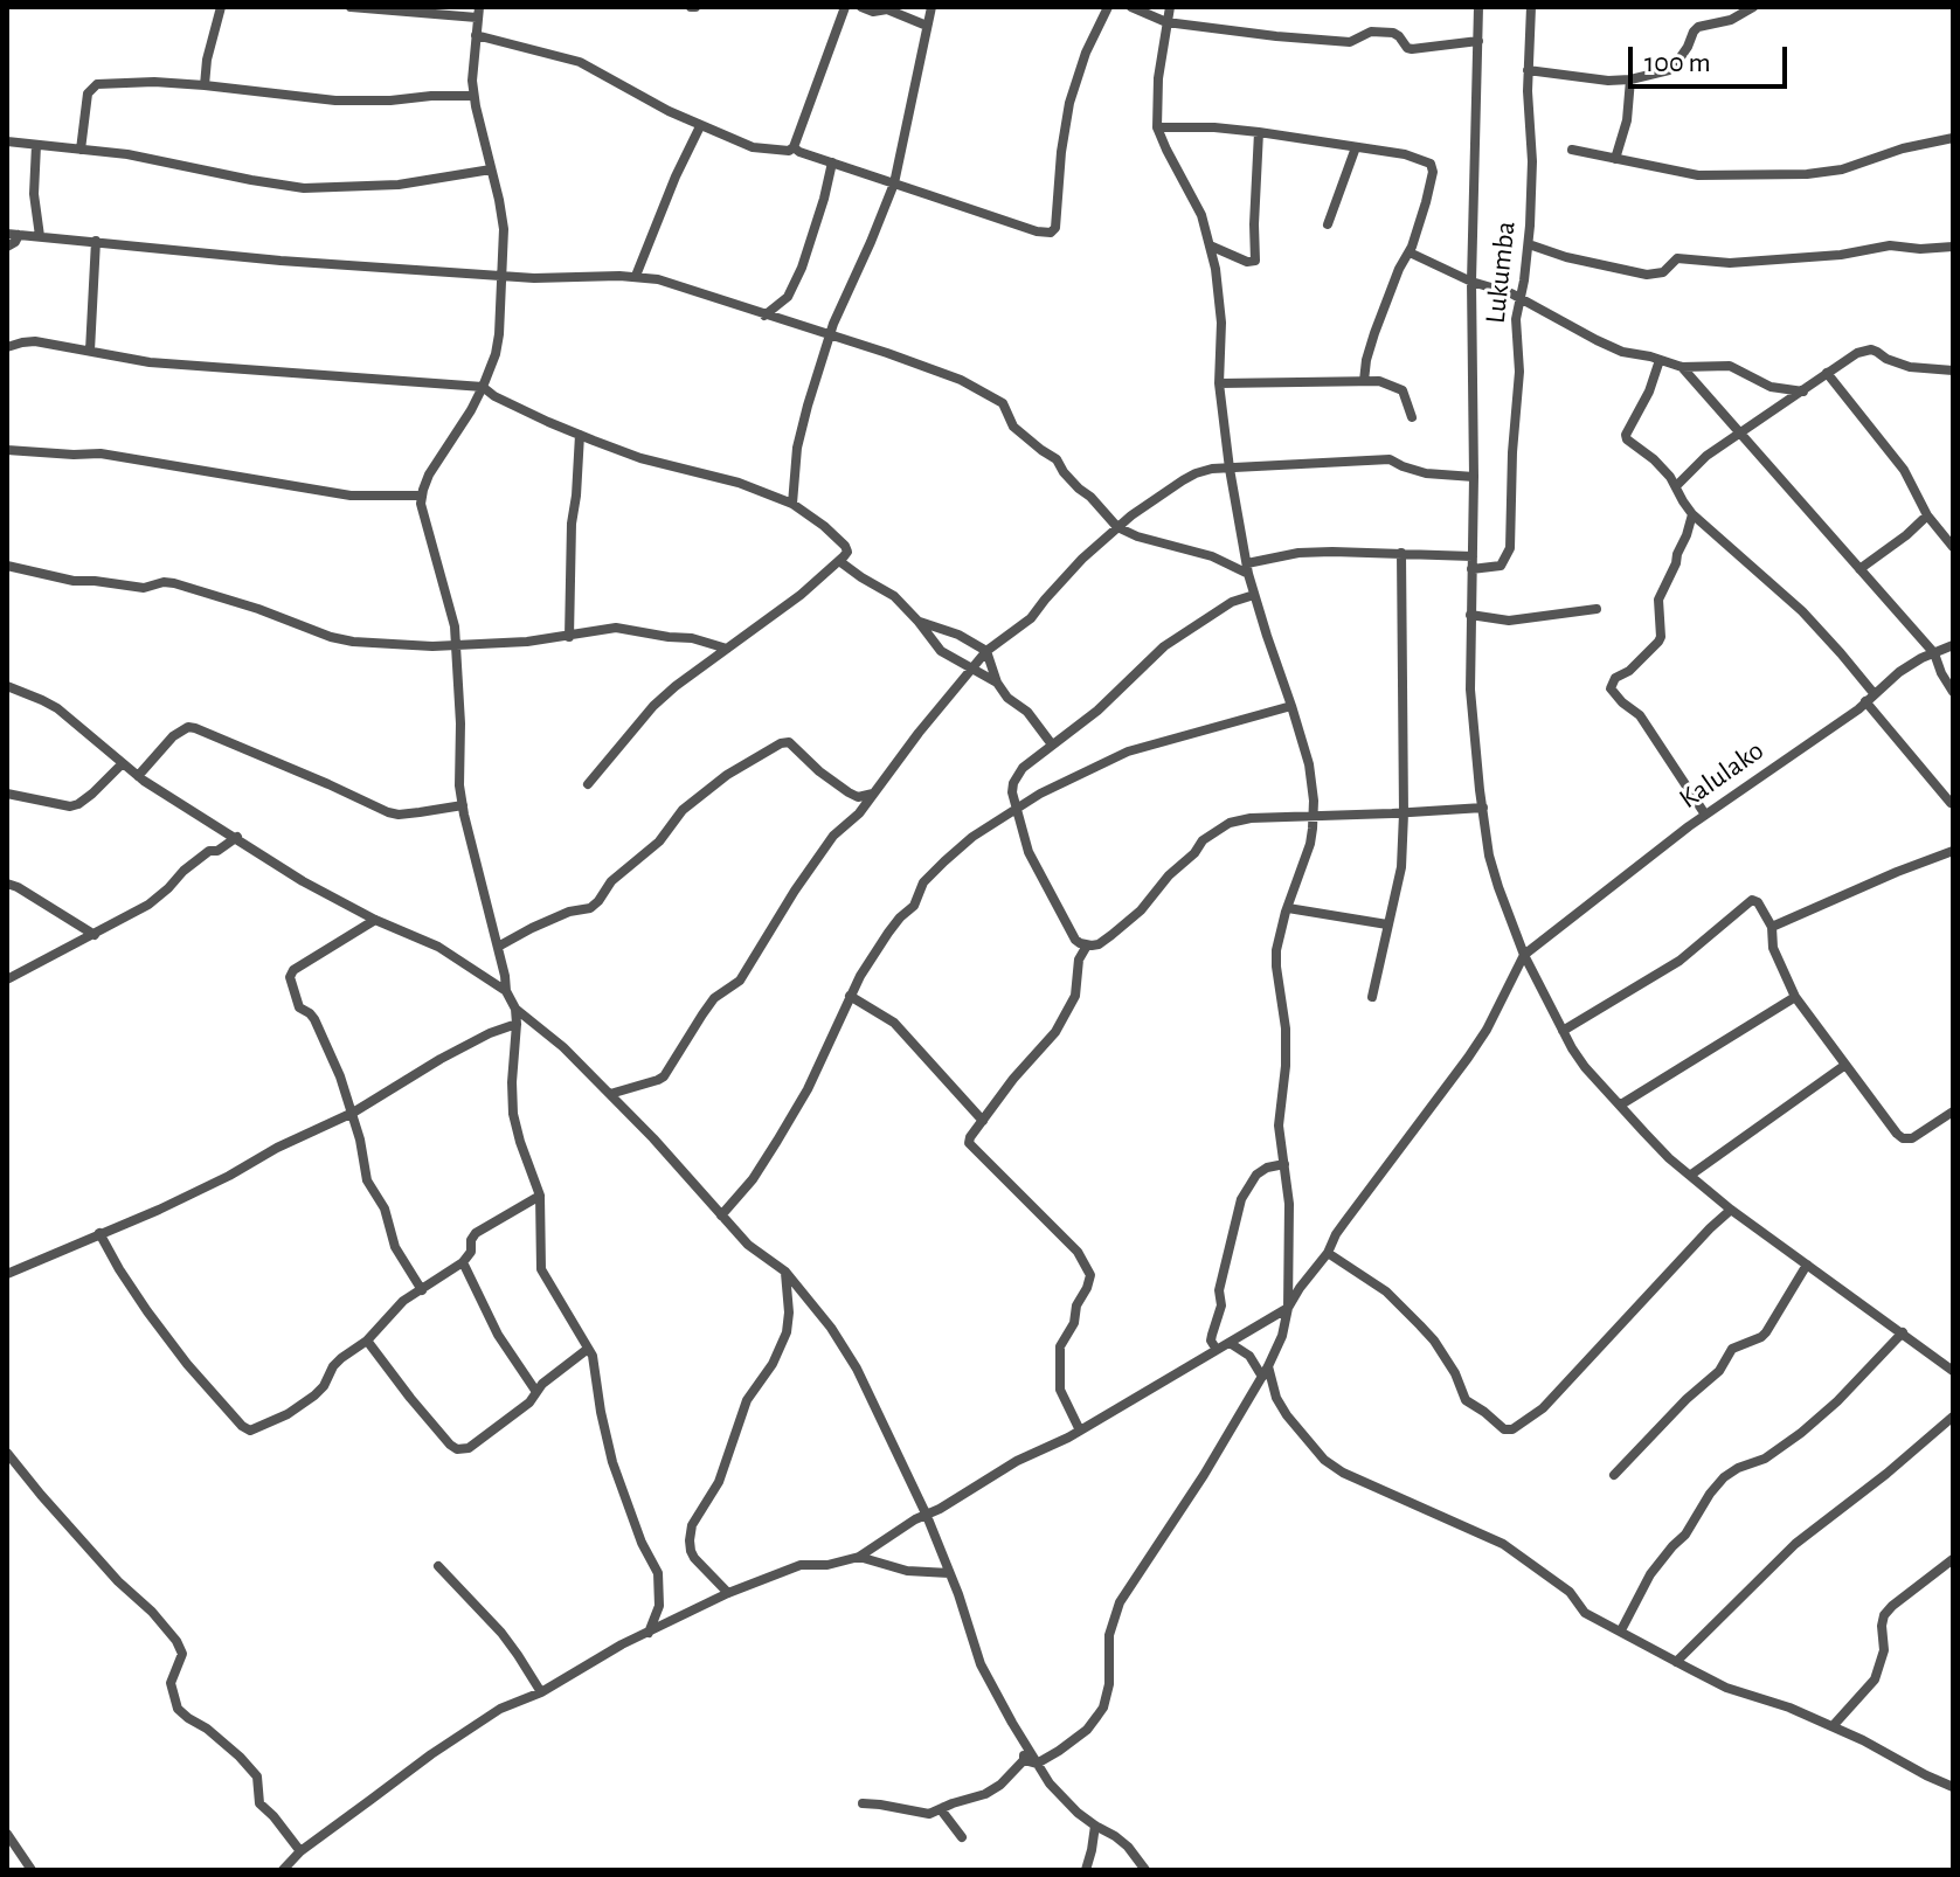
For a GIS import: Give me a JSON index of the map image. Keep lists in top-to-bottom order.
{
  "streets": {
    "street": ["Lukumba", "Kalulako"]
  },
  "scale_bar": "100 m"
}
